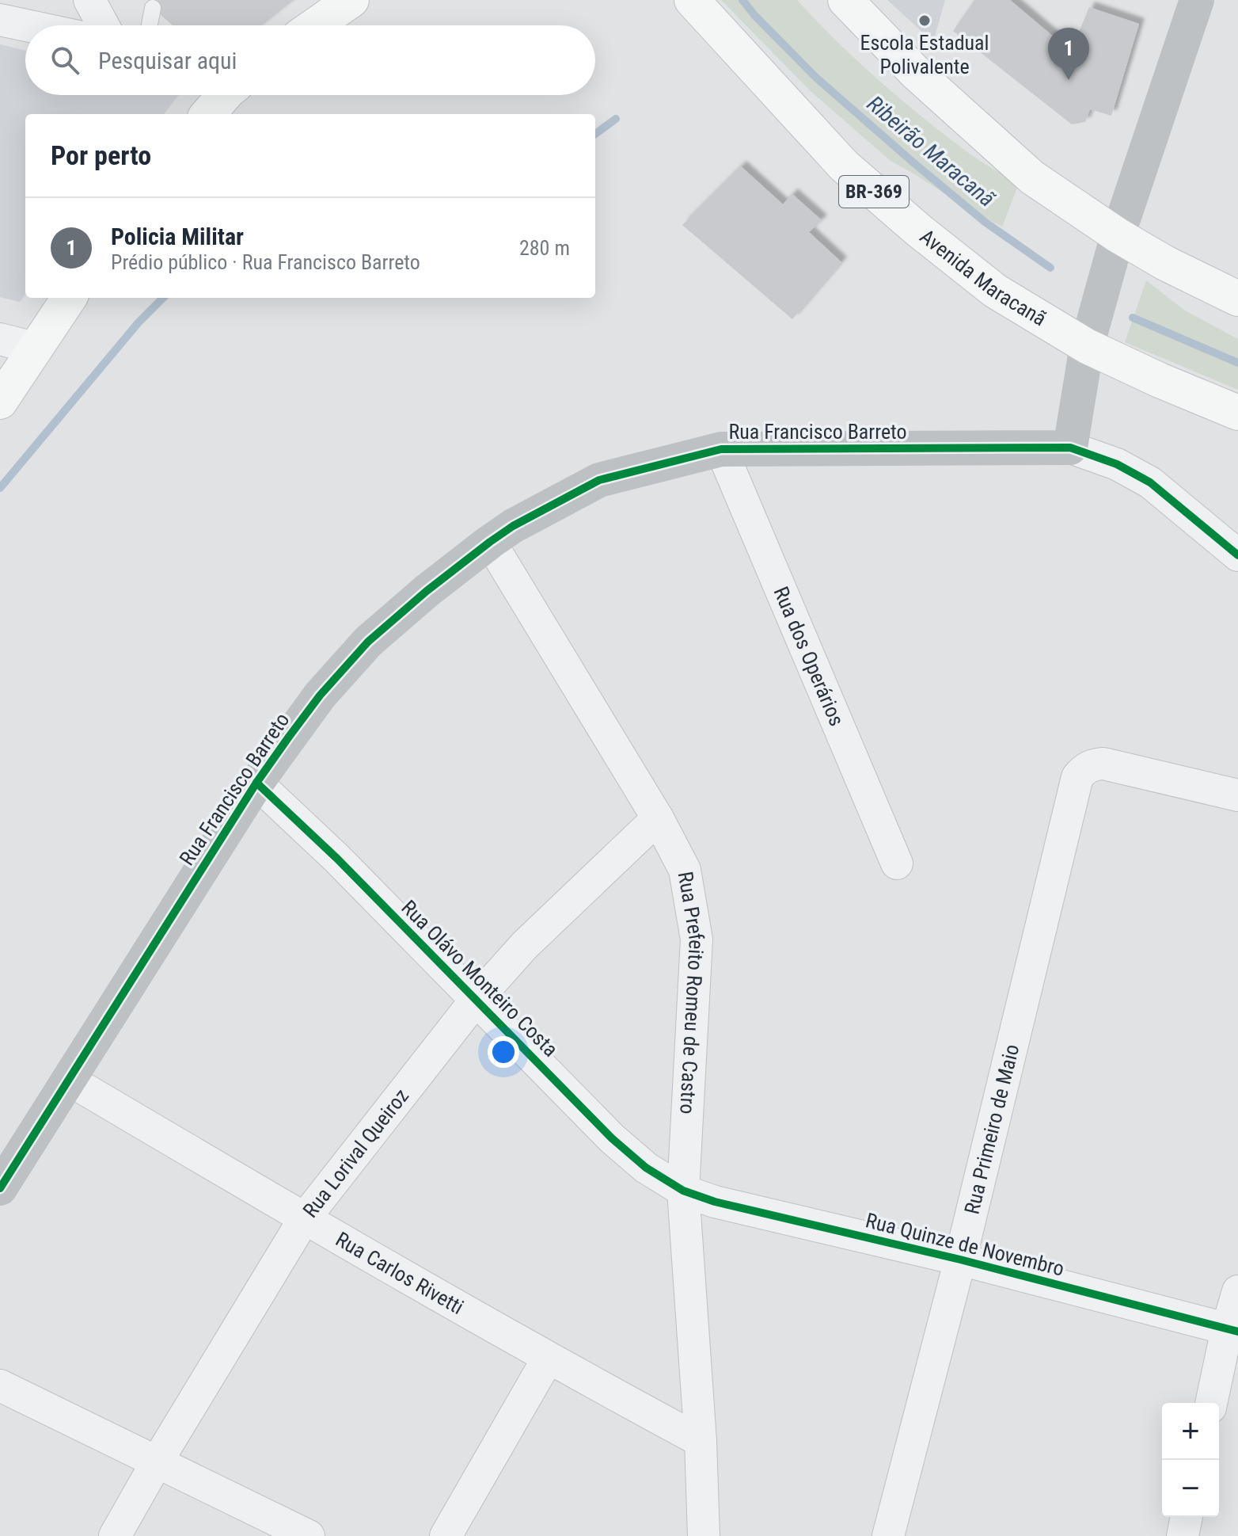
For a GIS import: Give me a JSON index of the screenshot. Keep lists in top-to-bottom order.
{
  "streets": {
    "main road": ["BR-369", "Avenida Maracanã"],
    "street": [
      "Rua Francisco Barreto",
      "Rua dos Operários",
      "Rua Olávo Monteiro Costa",
      "Rua Prefeito Romeu de Castro",
      "Rua Primeiro de Maio",
      "Rua Lorival Queiroz",
      "Rua Quinze de Novembro",
      "Rua Carlos Rivetti"
    ]
  },
  "crossings": [
    ["Rua Francisco Barreto", "Rua dos Operários"],
    ["Rua Francisco Barreto", "Rua Olávo Monteiro Costa"],
    ["Rua Francisco Barreto", "Rua Prefeito Romeu de Castro"],
    ["Rua Francisco Barreto", "Rua Carlos Rivetti"],
    ["Rua Olávo Monteiro Costa", "Rua Prefeito Romeu de Castro"],
    ["Rua Olávo Monteiro Costa", "Rua Lorival Queiroz"],
    ["Rua Olávo Monteiro Costa", "Rua Quinze de Novembro"],
    ["Rua Prefeito Romeu de Castro", "Rua Lorival Queiroz"],
    ["Rua Prefeito Romeu de Castro", "Rua Quinze de Novembro"],
    ["Rua Prefeito Romeu de Castro", "Rua Carlos Rivetti"],
    ["Rua Primeiro de Maio", "Rua Quinze de Novembro"],
    ["Rua Lorival Queiroz", "Rua Carlos Rivetti"]
  ],
  "water": ["Ribeirão Maracanã"],
  "places": ["Escola Estadual Polivalente"],
  "page": {
    "search": "Pesquisar aqui",
    "pins": "1",
    "heading": "Por perto",
    "list": [
      {
        "mark": "1",
        "name": "Policia Militar",
        "note": "Prédio público · Rua Francisco Barreto",
        "value": "280 m"
      }
    ],
    "map_buttons": ["+", "−"]
  }
}
